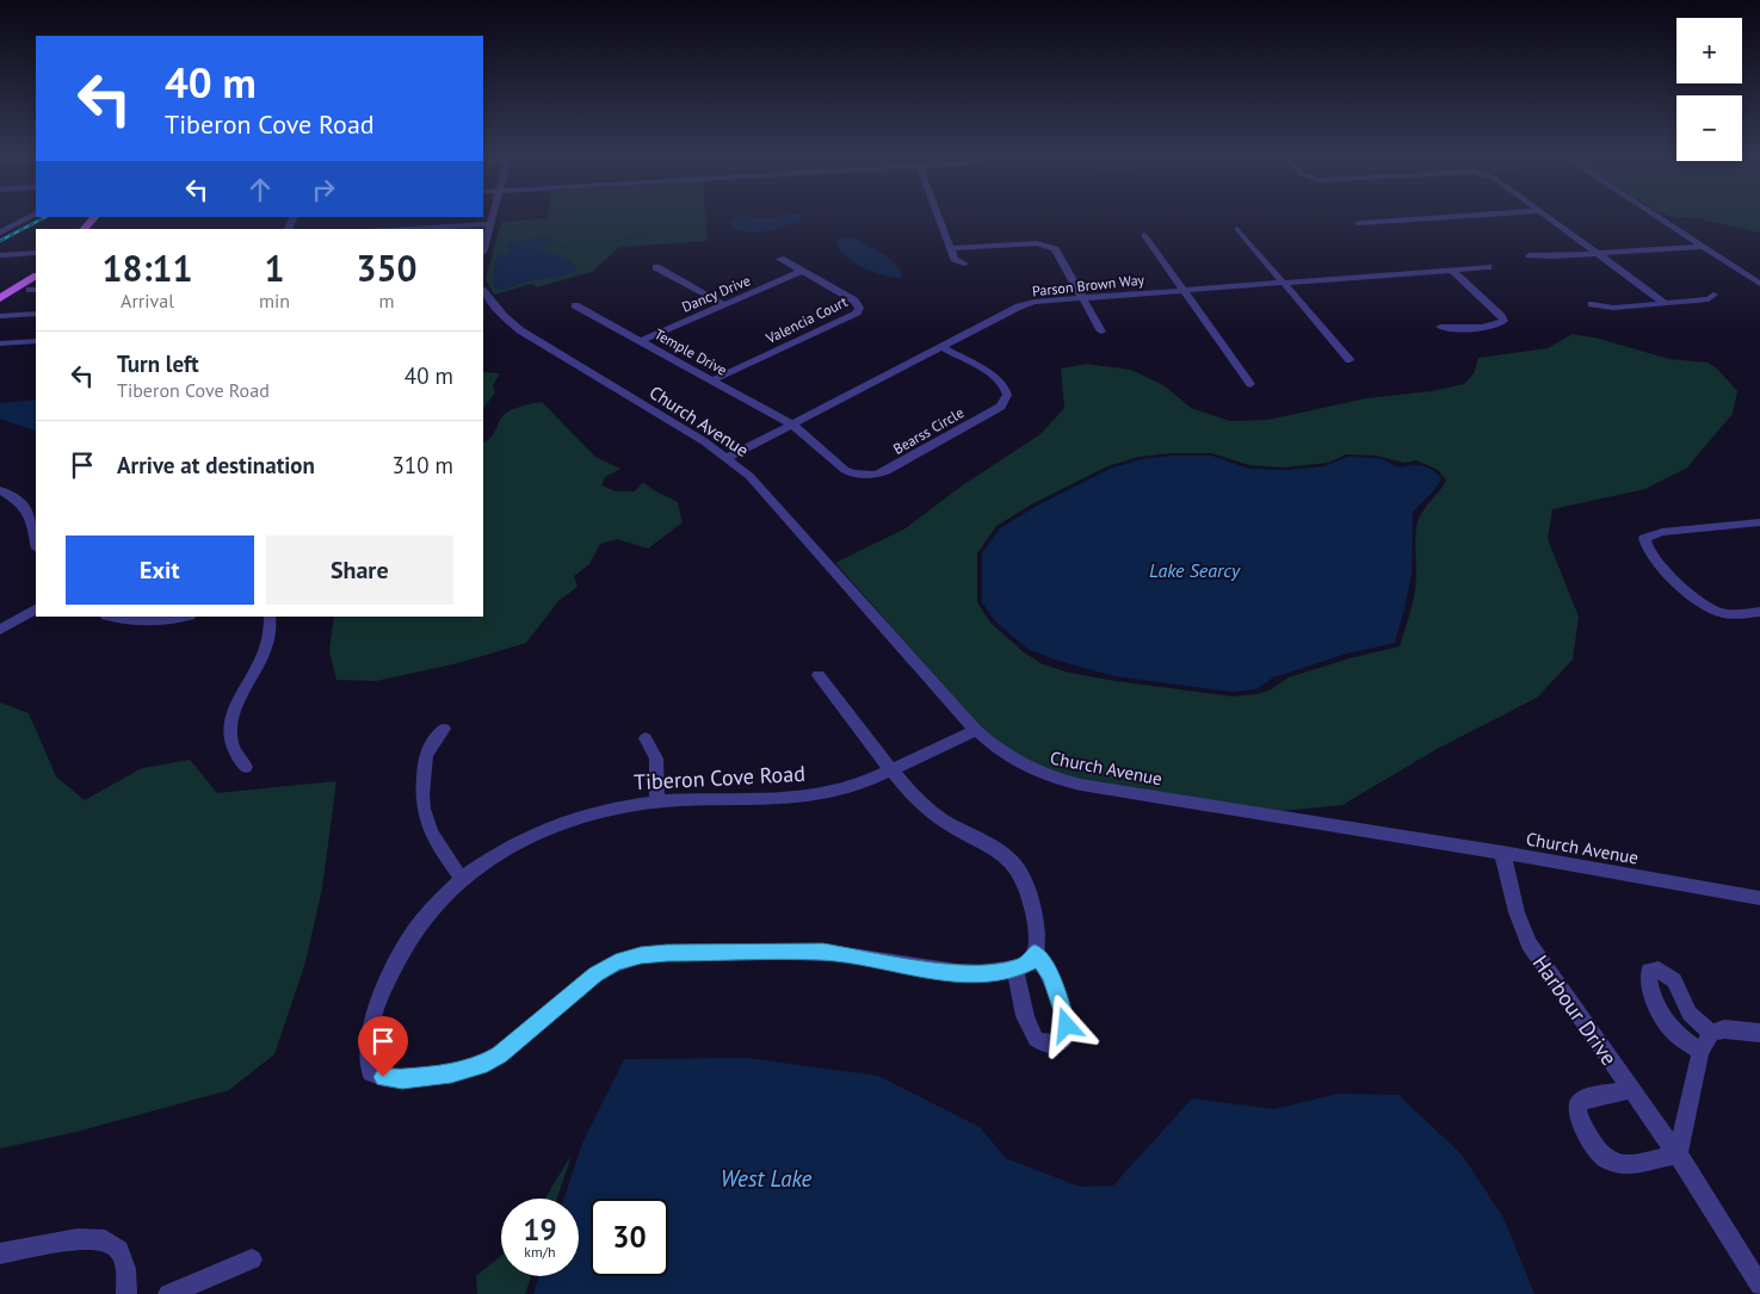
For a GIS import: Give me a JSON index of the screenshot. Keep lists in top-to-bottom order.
{
  "streets": {
    "street": [
      "Parson Brown Way",
      "Dancy Drive",
      "Valencia Court",
      "Temple Drive",
      "Church Avenue",
      "Bearss Circle",
      "Tiberon Cove Road",
      "Harbour Drive"
    ]
  },
  "crossings": [
    ["Parson Brown Way", "Temple Drive"],
    ["Parson Brown Way", "Church Avenue"],
    ["Parson Brown Way", "Bearss Circle"],
    ["Dancy Drive", "Valencia Court"],
    ["Dancy Drive", "Temple Drive"],
    ["Valencia Court", "Temple Drive"],
    ["Temple Drive", "Bearss Circle"],
    ["Church Avenue", "Tiberon Cove Road"],
    ["Church Avenue", "Harbour Drive"]
  ],
  "water": ["Lake Searcy", "West Lake"],
  "page": {
    "map_buttons": ["+", "−"],
    "turn": ["40 m", "Tiberon Cove Road"],
    "eta": [
      "18:11",
      "Arrival",
      "1",
      "min",
      "350",
      "m"
    ],
    "list": [
      {
        "name": "Turn left",
        "note": "Tiberon Cove Road",
        "value": "40 m"
      },
      {
        "name": "Arrive at destination",
        "value": "310 m"
      }
    ],
    "buttons": ["Exit", "Share"],
    "speed": "19 km/h",
    "limit": "30"
  }
}
